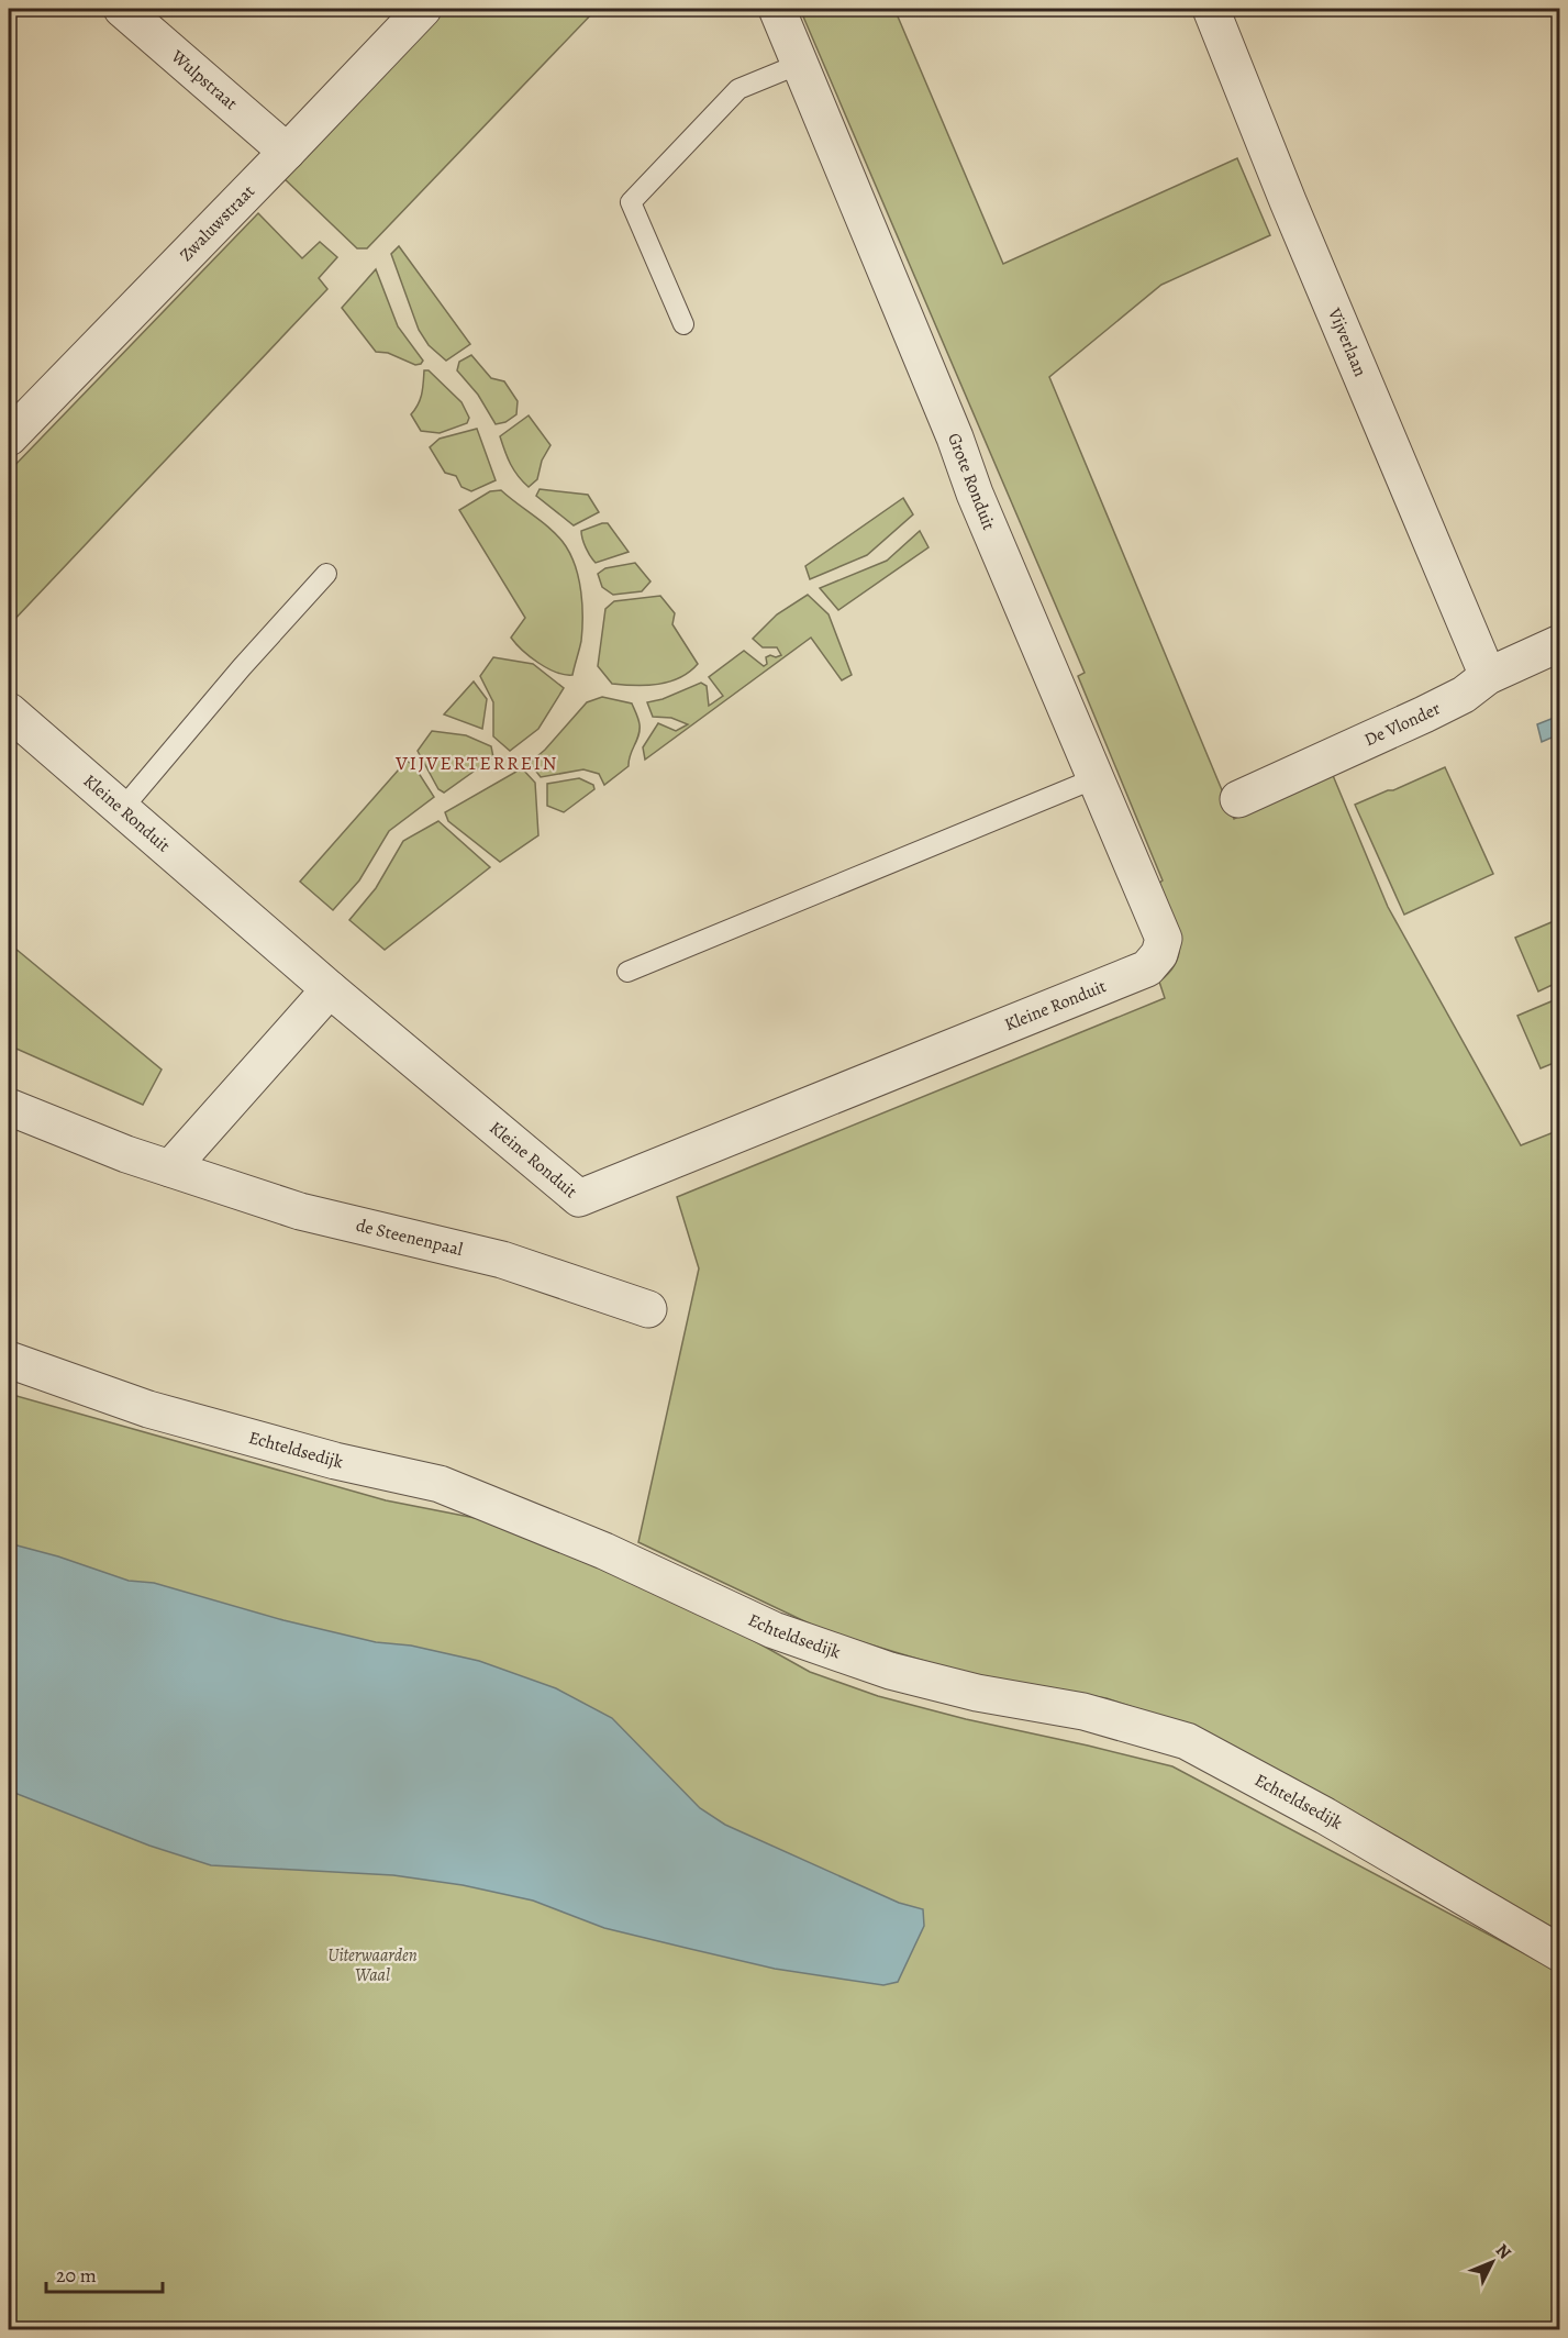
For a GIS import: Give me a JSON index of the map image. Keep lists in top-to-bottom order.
{
  "streets": {
    "street": [
      "Wulpstraat",
      "Zwaluwstraat",
      "Vijverlaan",
      "Grote Ronduit",
      "De Vlonder",
      "Kleine Ronduit",
      "de Steenenpaal",
      "Echteldsedijk"
    ]
  },
  "crossings": [
    ["Wulpstraat", "Zwaluwstraat"],
    ["Vijverlaan", "De Vlonder"],
    ["Grote Ronduit", "Kleine Ronduit"]
  ],
  "districts": ["VIJVERTERREIN"],
  "parks": ["Uiterwaarden Waal"],
  "scale_bar": "20 m",
  "north": "top right"
}
